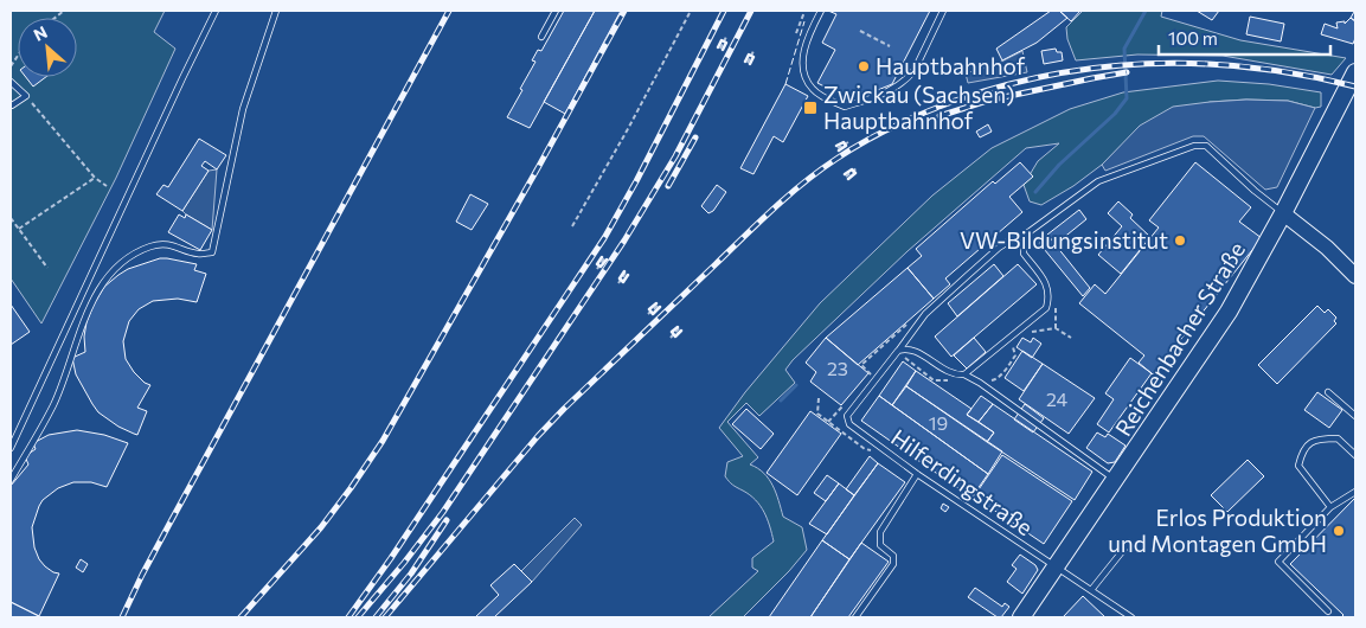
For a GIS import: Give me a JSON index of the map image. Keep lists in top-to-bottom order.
{
  "streets": {
    "main road": ["Reichenbacher Straße"],
    "lane": ["Hilferdingstraße"]
  },
  "crossings": [
    ["Reichenbacher Straße", "Hilferdingstraße"]
  ],
  "places": {
    "other": ["Hauptbahnhof", "VW-Bildungsinstitut", "Erlos Produktion und Montagen GmbH"],
    "transit": ["Zwickau (Sachsen) Hauptbahnhof"]
  },
  "house_numbers": ["23", "24", "19"],
  "scale_bar": "100 m",
  "north": "top left"
}
